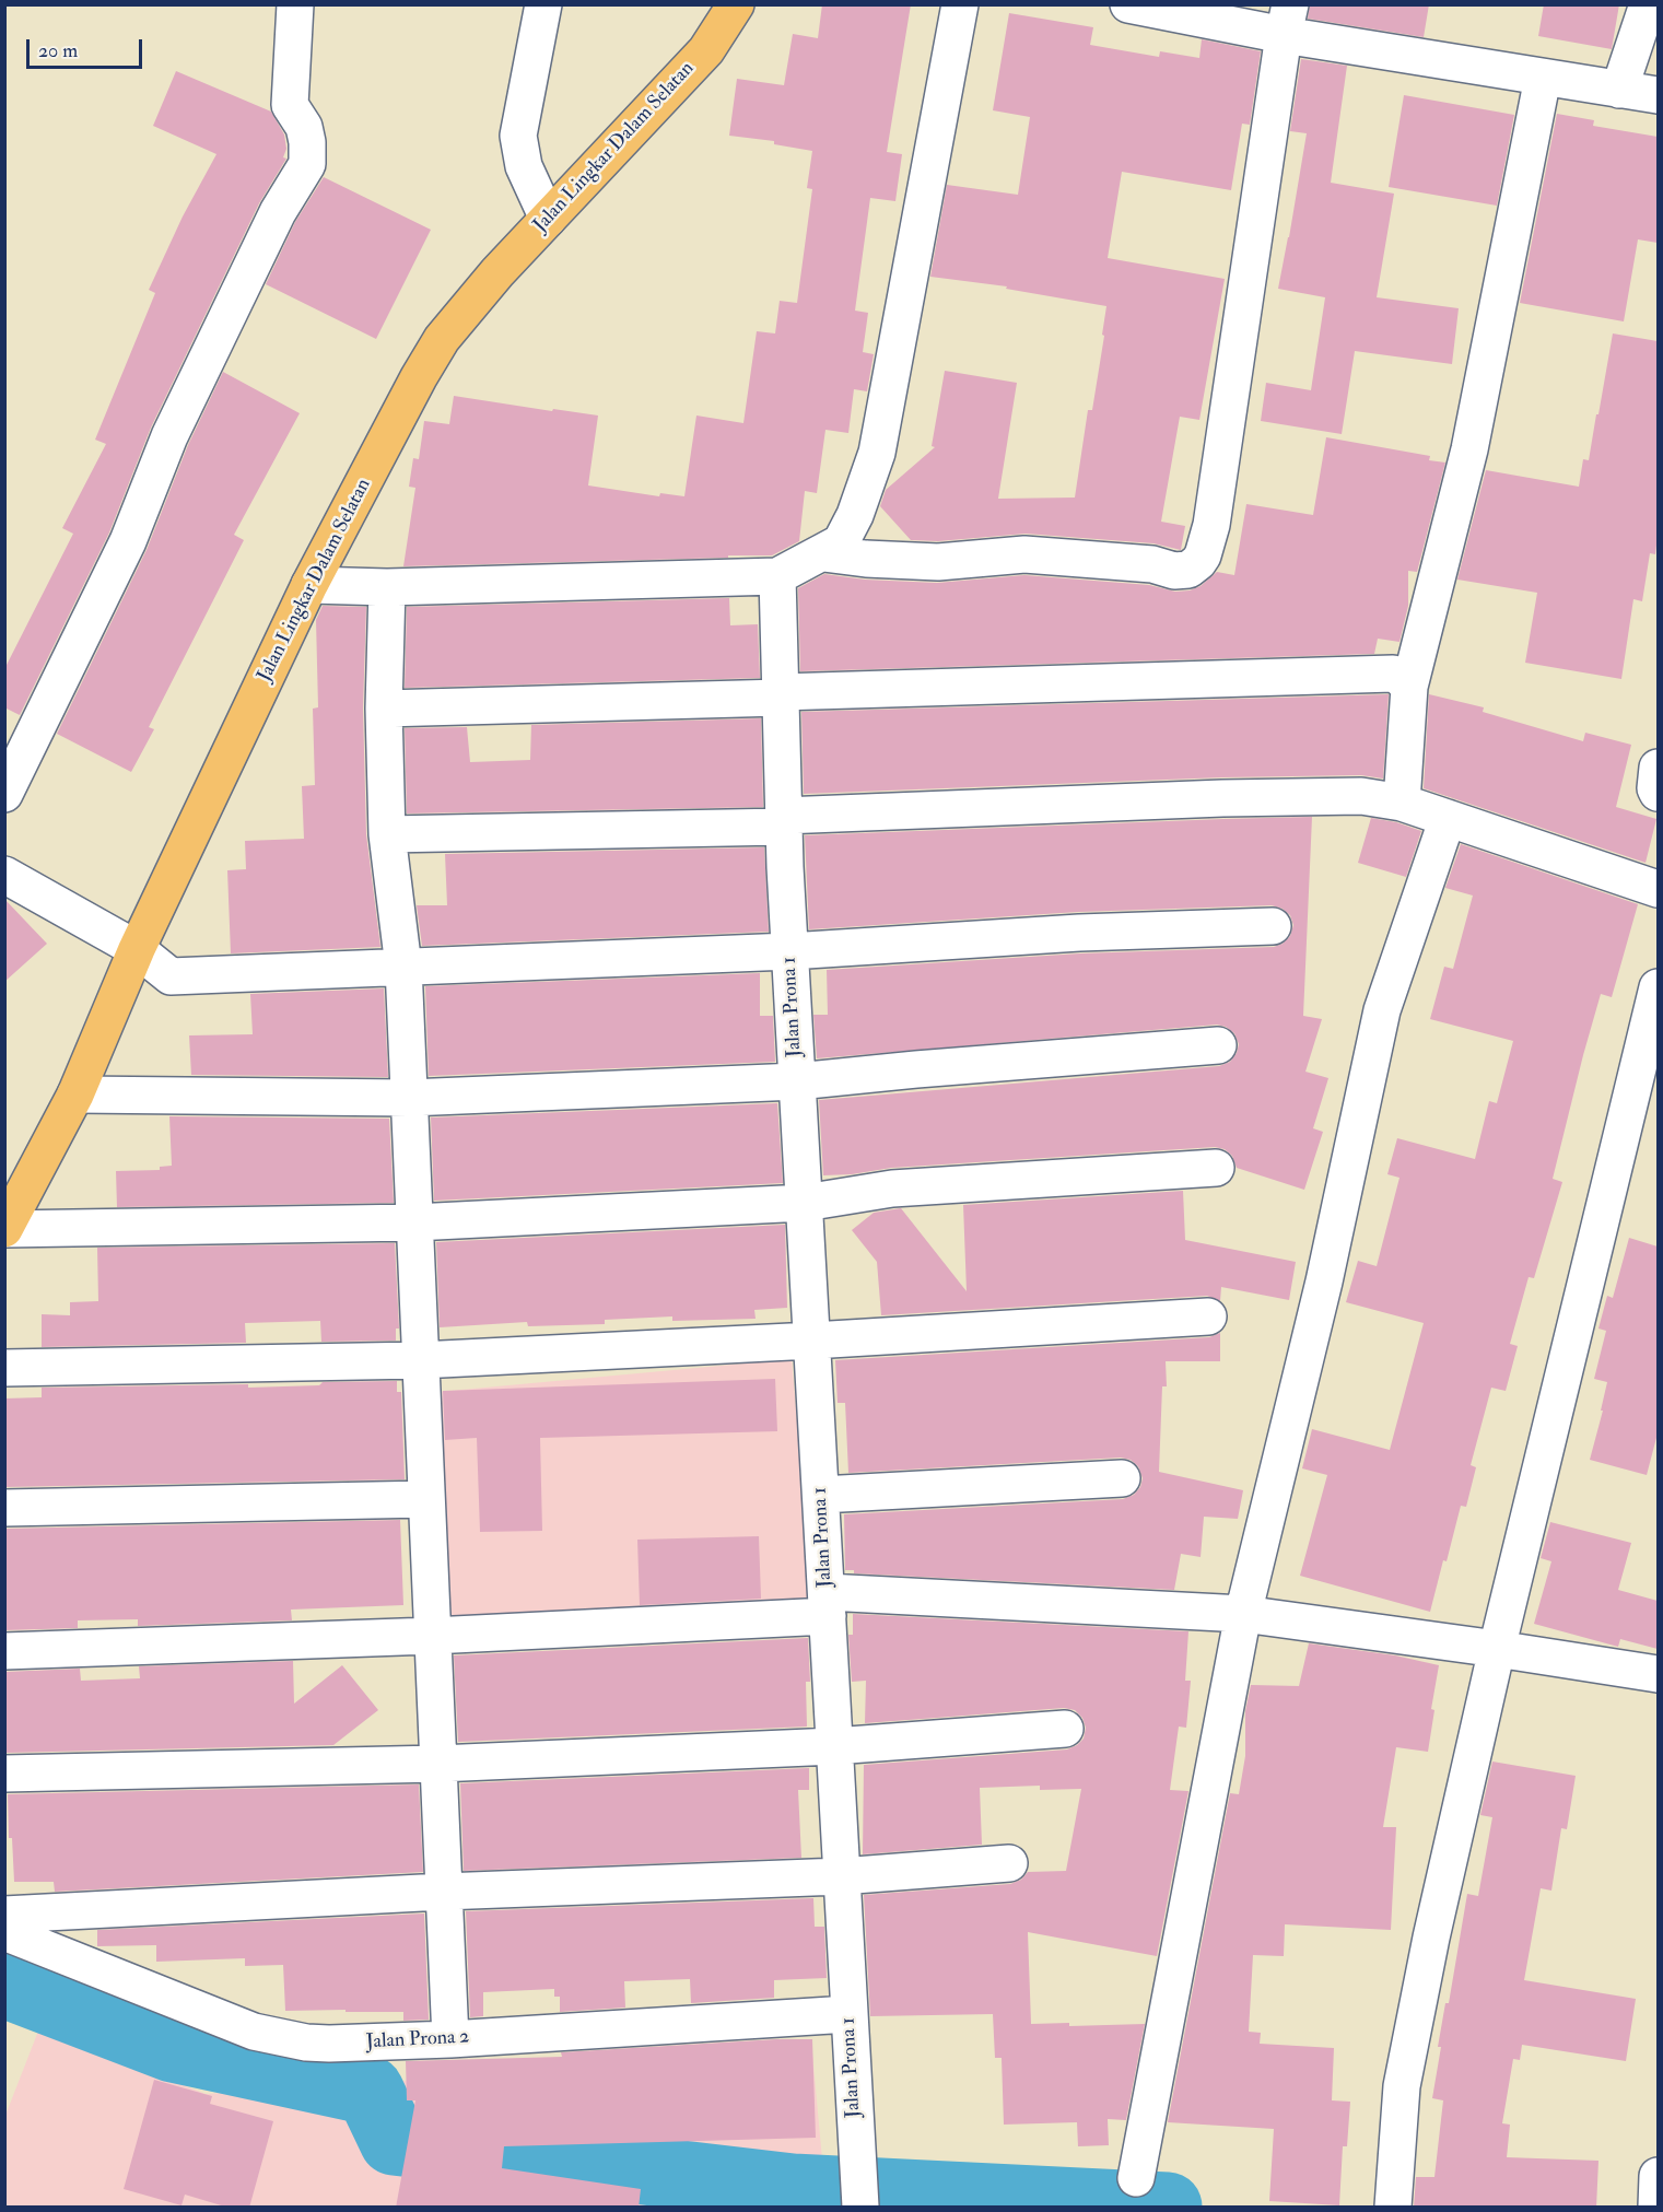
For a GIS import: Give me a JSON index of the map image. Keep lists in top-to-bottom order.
{
  "streets": {
    "main road": ["Jalan Lingkar Dalam Selatan"],
    "street": ["Jalan Prona 1", "Jalan Prona 2"]
  },
  "crossings": [
    ["Jalan Prona 1", "Jalan Prona 2"]
  ],
  "scale_bar": "20 m"
}
